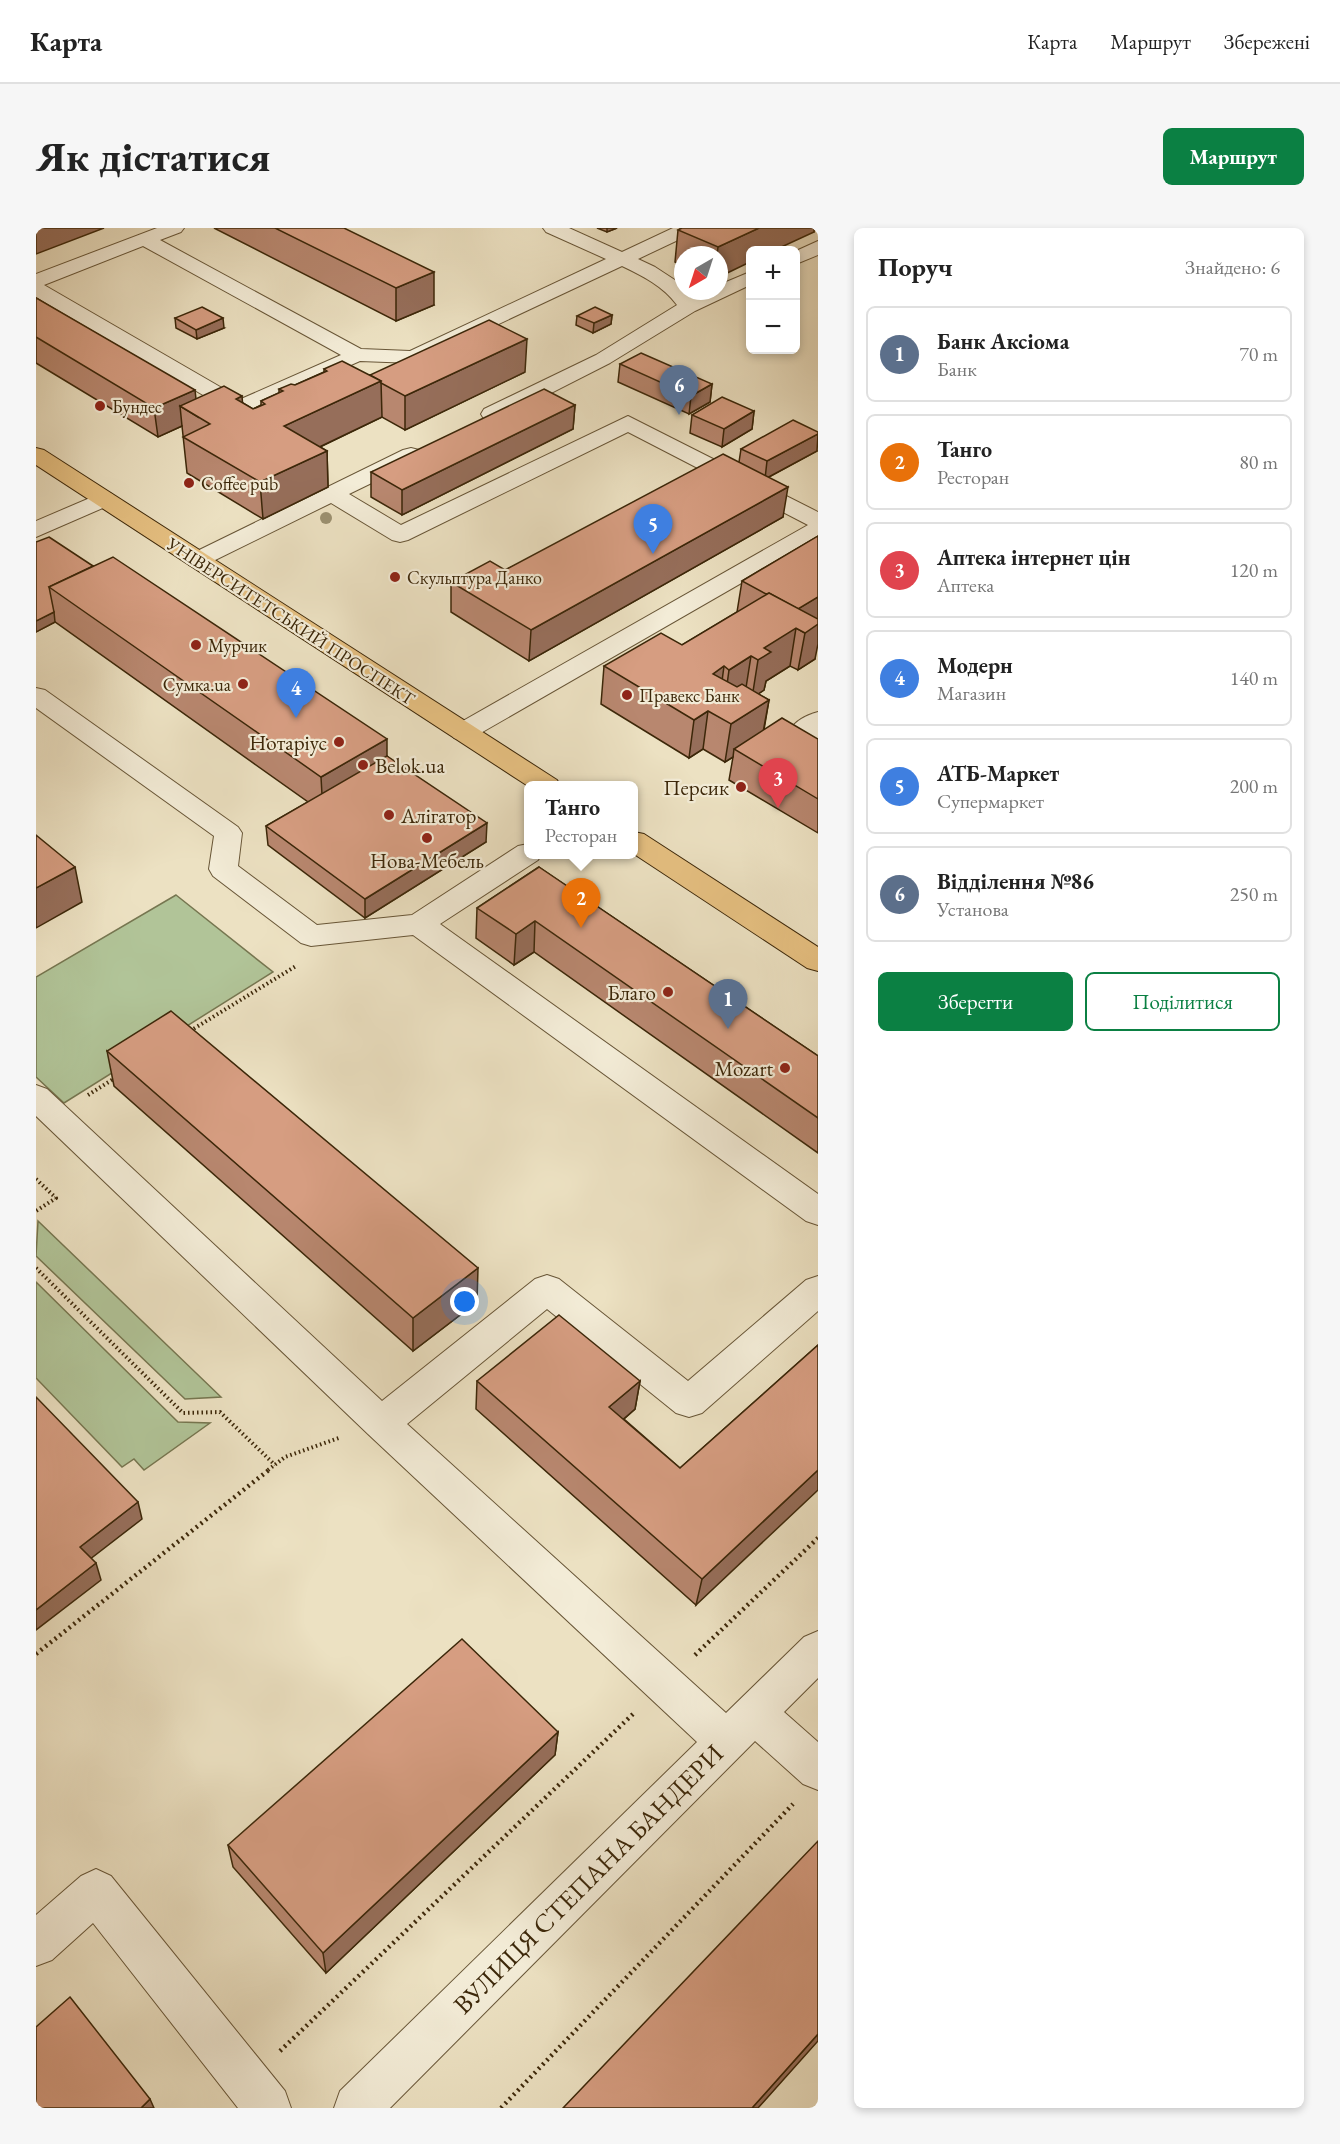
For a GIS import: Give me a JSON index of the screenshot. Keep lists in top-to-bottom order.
{
  "streets": {
    "main road": ["УНІВЕРСИТЕТСЬКИЙ ПРОСПЕКТ"],
    "street": ["ВУЛИЦЯ СТЕПАНА БАНДЕРИ"]
  },
  "places": [
    "Бундес",
    "Coffee pub",
    "Скульптура Данко",
    "Мурчик",
    "Сумка.ua",
    "Правекс Банк",
    "Нотаріус",
    "Belok.ua",
    "Персик",
    "Алігатор",
    "Нова-Мебель",
    "Благо",
    "Mozart"
  ],
  "north": "bottom left",
  "page": {
    "header": "Карта",
    "nav": ["Карта", "Маршрут", "Збережені"],
    "buttons": [
      "Маршрут",
      ["Зберегти", "Поділитися"]
    ],
    "title": "Як дістатися",
    "heading": ["Поруч", "Знайдено: 6"],
    "map_buttons": ["+", "−"],
    "list": [
      {
        "mark": "1",
        "name": "Банк Аксіома",
        "note": "Банк",
        "value": "70 m"
      },
      {
        "mark": "2",
        "name": "Танго",
        "note": "Ресторан",
        "value": "80 m"
      },
      {
        "mark": "3",
        "name": "Аптека інтернет цін",
        "note": "Аптека",
        "value": "120 m"
      },
      {
        "mark": "4",
        "name": "Модерн",
        "note": "Магазин",
        "value": "140 m"
      },
      {
        "mark": "5",
        "name": "АТБ-Маркет",
        "note": "Супермаркет",
        "value": "200 m"
      },
      {
        "mark": "6",
        "name": "Відділення №86",
        "note": "Установа",
        "value": "250 m"
      }
    ],
    "pins": [
      "6",
      "5",
      "4",
      "3",
      "2",
      "1"
    ],
    "popup": ["Танго", "Ресторан"]
  }
}
